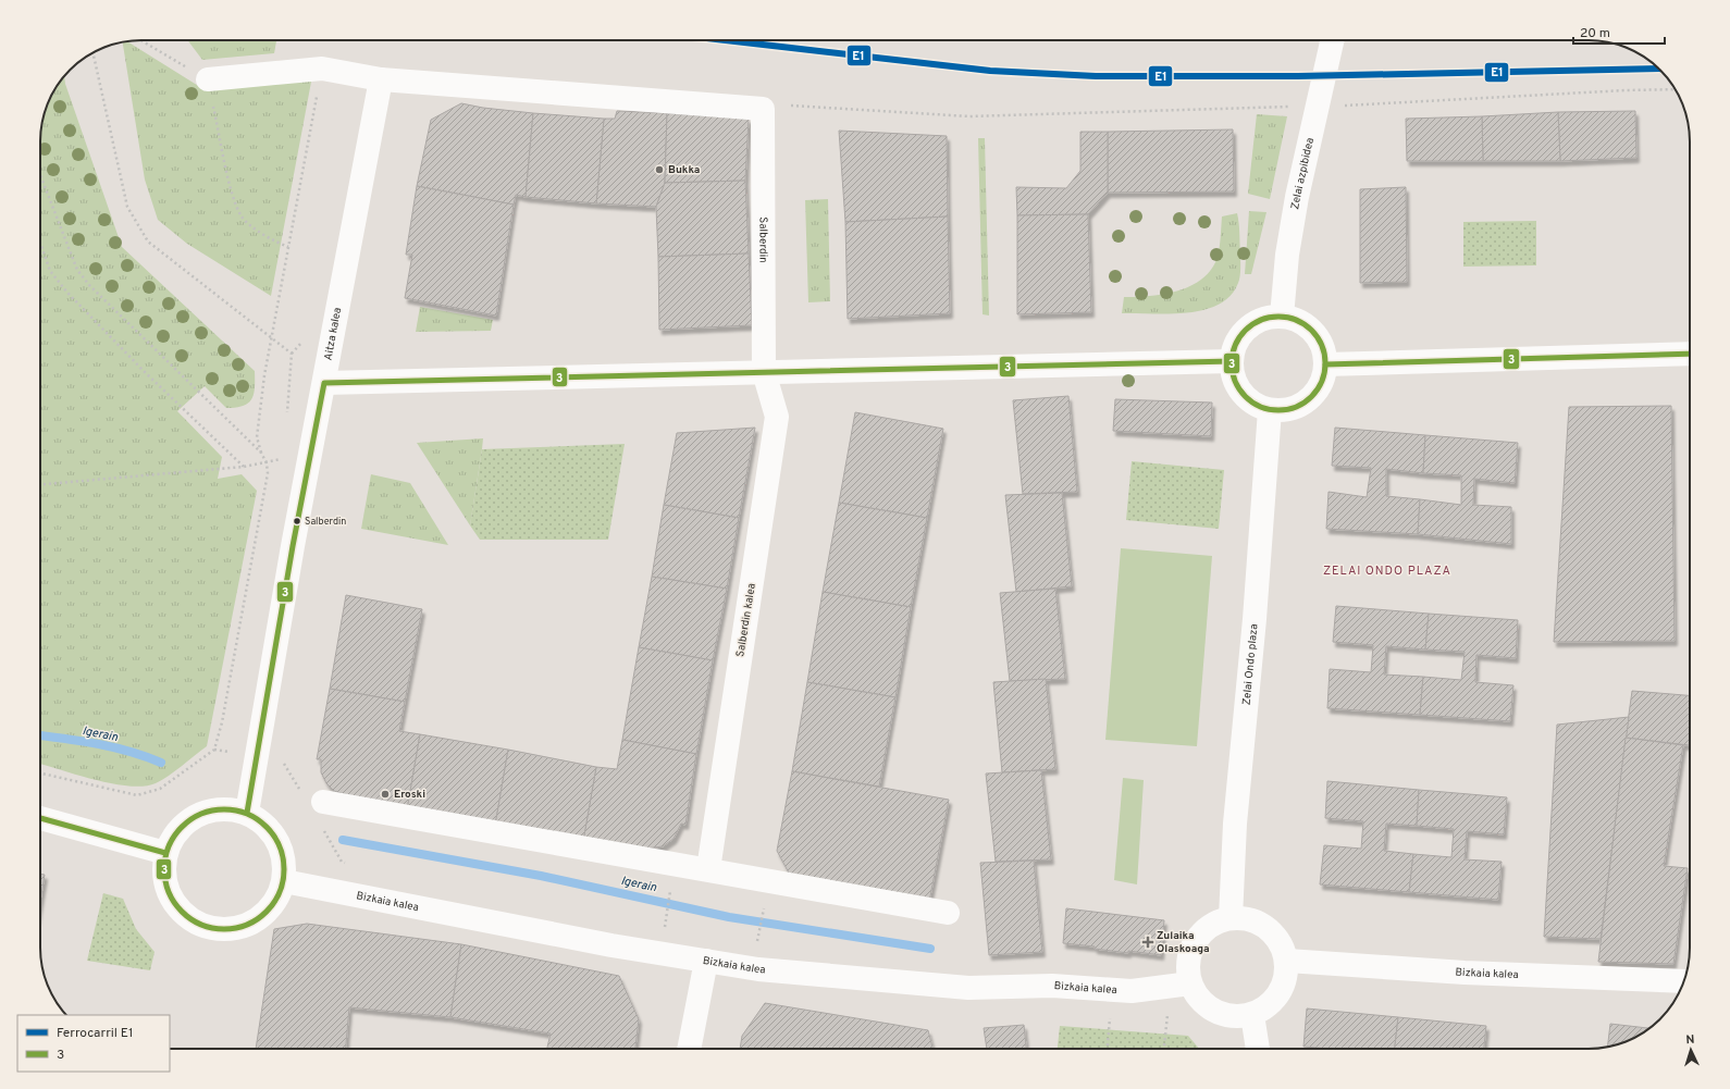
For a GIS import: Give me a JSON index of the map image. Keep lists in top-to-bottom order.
{
  "streets": {
    "street": [
      "Zelai azpibidea",
      "Salberdin",
      "Aitza kalea",
      "Salberdin kalea",
      "Zelai Ondo plaza",
      "Bizkaia kalea"
    ]
  },
  "crossings": [
    ["Zelai azpibidea", "Zelai Ondo plaza"],
    ["Salberdin", "Salberdin kalea"],
    ["Aitza kalea", "Bizkaia kalea"],
    ["Zelai Ondo plaza", "Bizkaia kalea"]
  ],
  "districts": ["ZELAI ONDO PLAZA"],
  "water": ["Igerain"],
  "places": {
    "other": ["Bukka", "Salberdin", "Eroski"],
    "health": ["Zulaika Olaskoaga"]
  },
  "lines": ["rail line E1", "transit line 3"],
  "legend": ["Ferrocarril E1", "3"],
  "scale_bar": "20 m",
  "north": "top"
}
